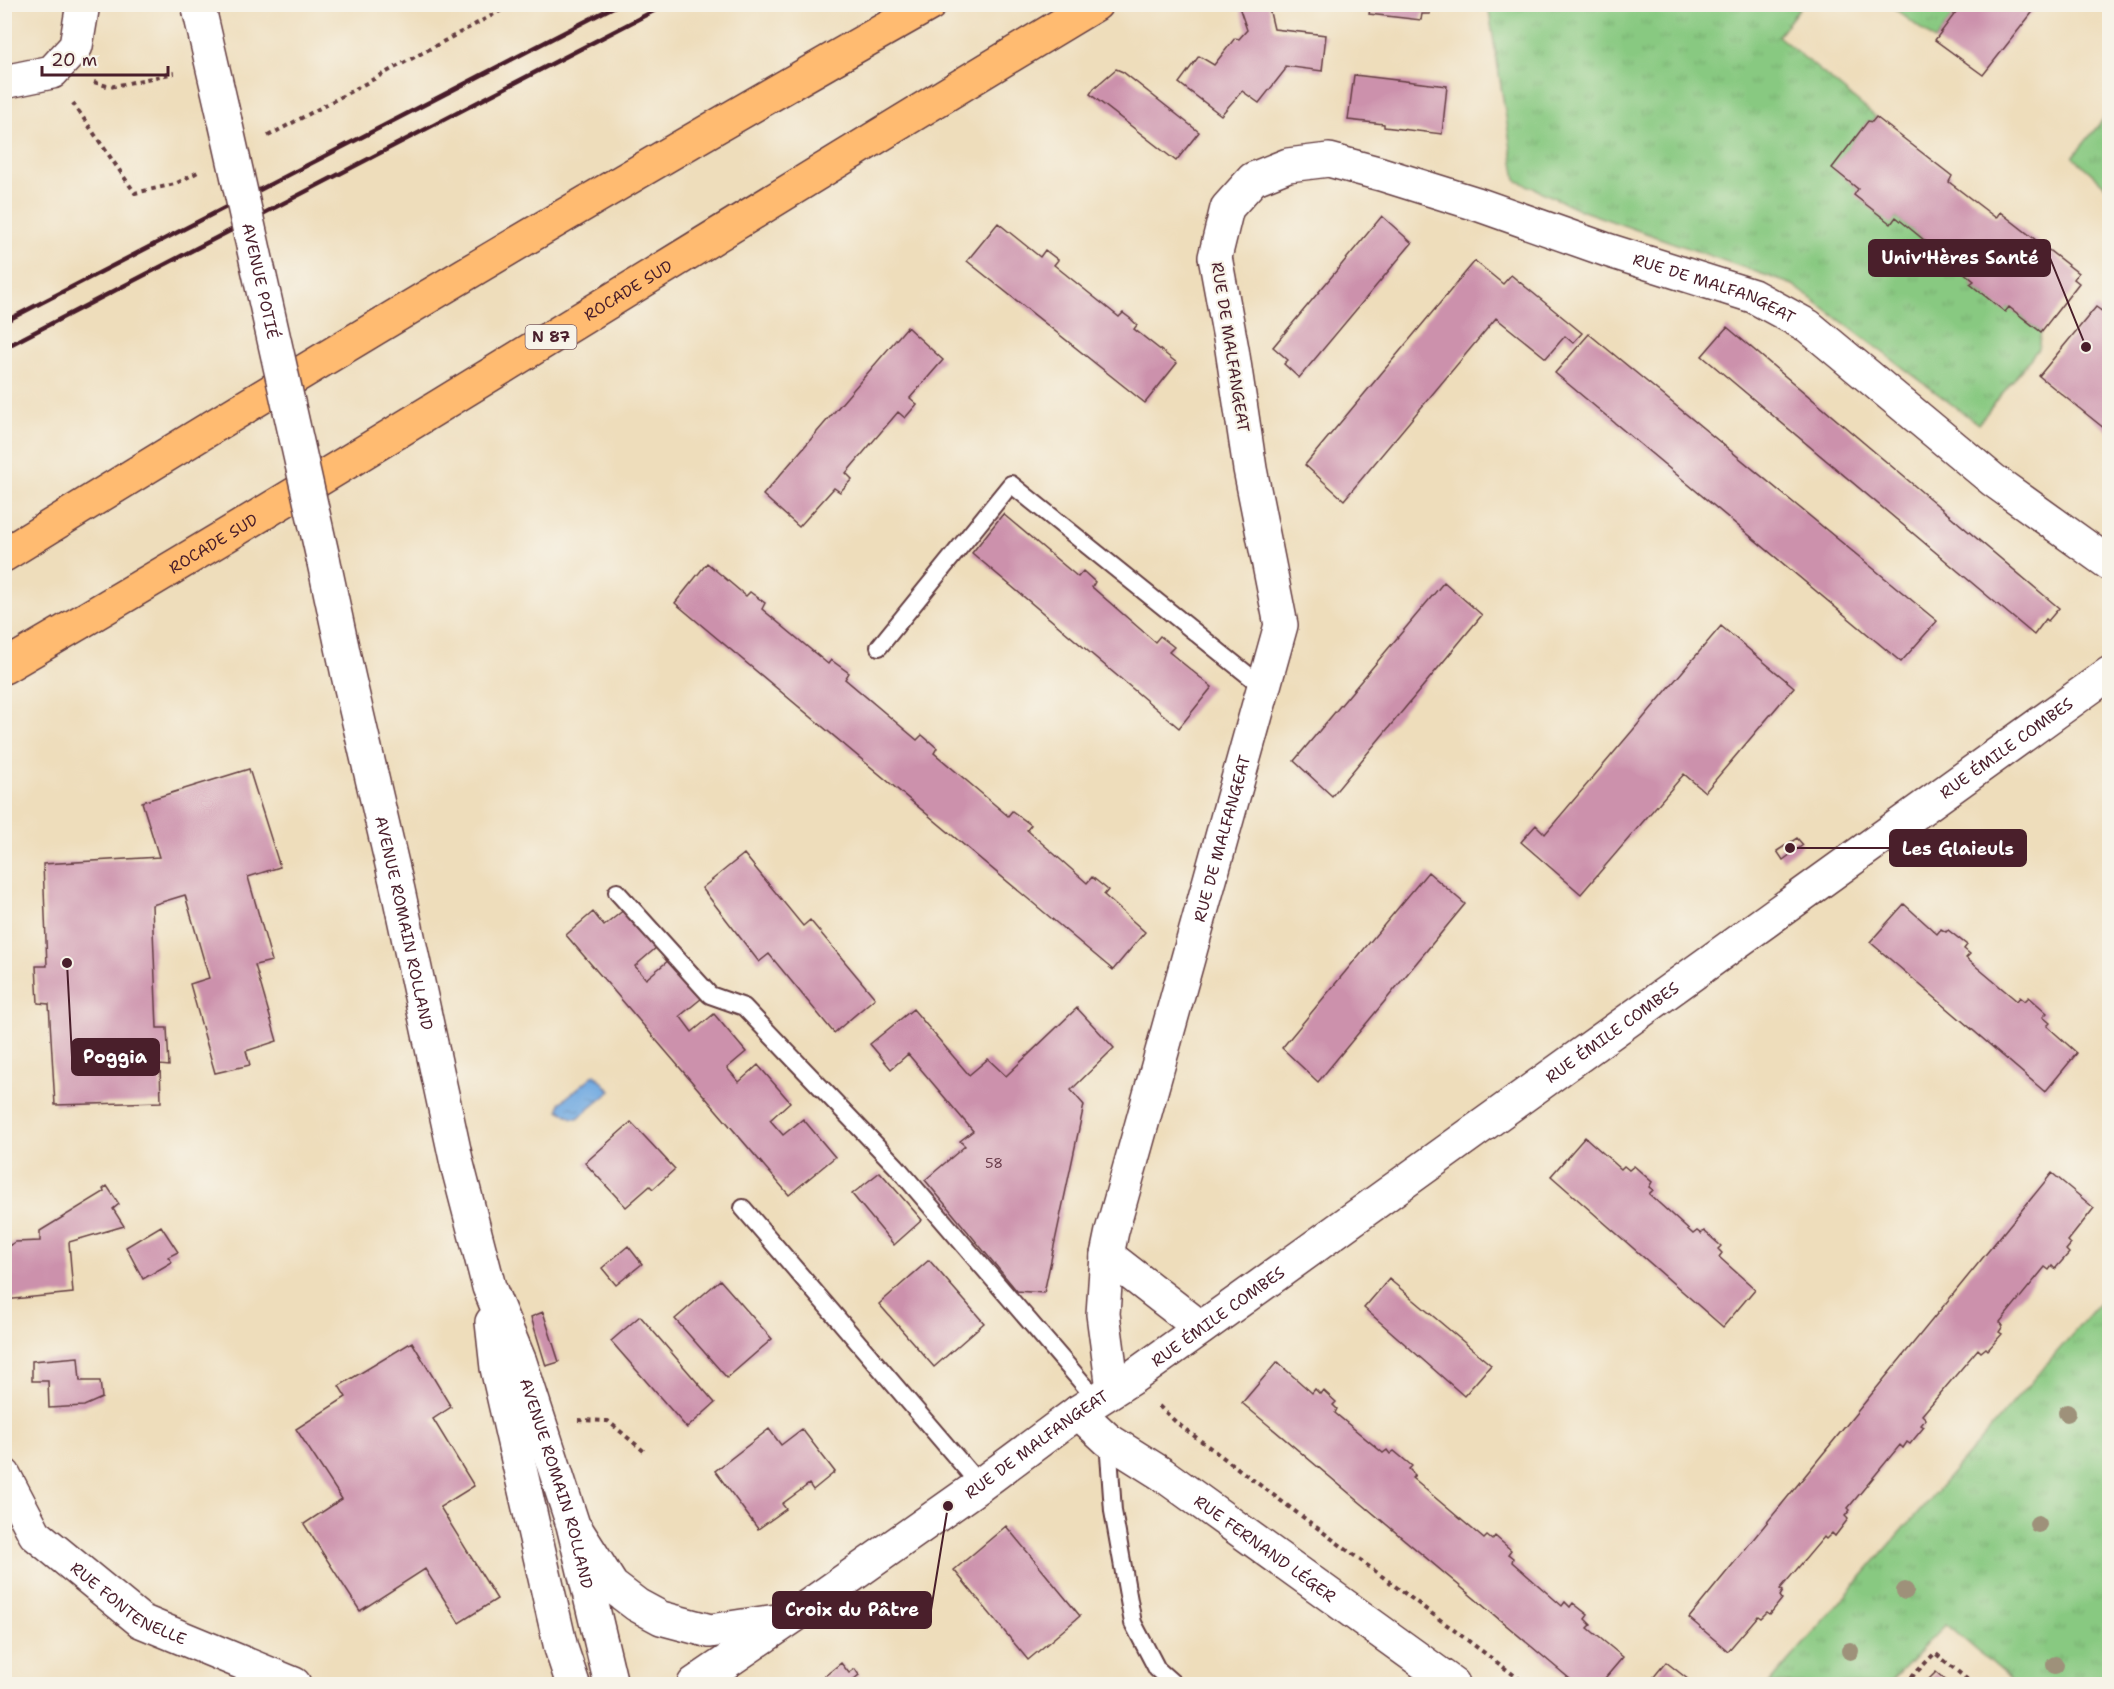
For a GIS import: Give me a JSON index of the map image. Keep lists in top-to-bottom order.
{
  "streets": {
    "highway": ["ROCADE SUD", "N 87"],
    "street": [
      "AVENUE POTIÉ",
      "RUE DE MALFANGEAT",
      "RUE ÉMILE COMBES",
      "AVENUE ROMAIN ROLLAND",
      "RUE FERNAND LÉGER",
      "RUE FONTENELLE"
    ]
  },
  "crossings": [
    ["AVENUE POTIÉ", "AVENUE ROMAIN ROLLAND"],
    ["RUE DE MALFANGEAT", "RUE ÉMILE COMBES"],
    ["RUE DE MALFANGEAT", "AVENUE ROMAIN ROLLAND"],
    ["RUE DE MALFANGEAT", "RUE FERNAND LÉGER"],
    ["RUE ÉMILE COMBES", "RUE FERNAND LÉGER"]
  ],
  "places": [
    "Univ'Hères Santé",
    "Les Glaieuls",
    "Poggia",
    "Croix du Pâtre"
  ],
  "house_numbers": ["58"],
  "scale_bar": "20 m"
}
